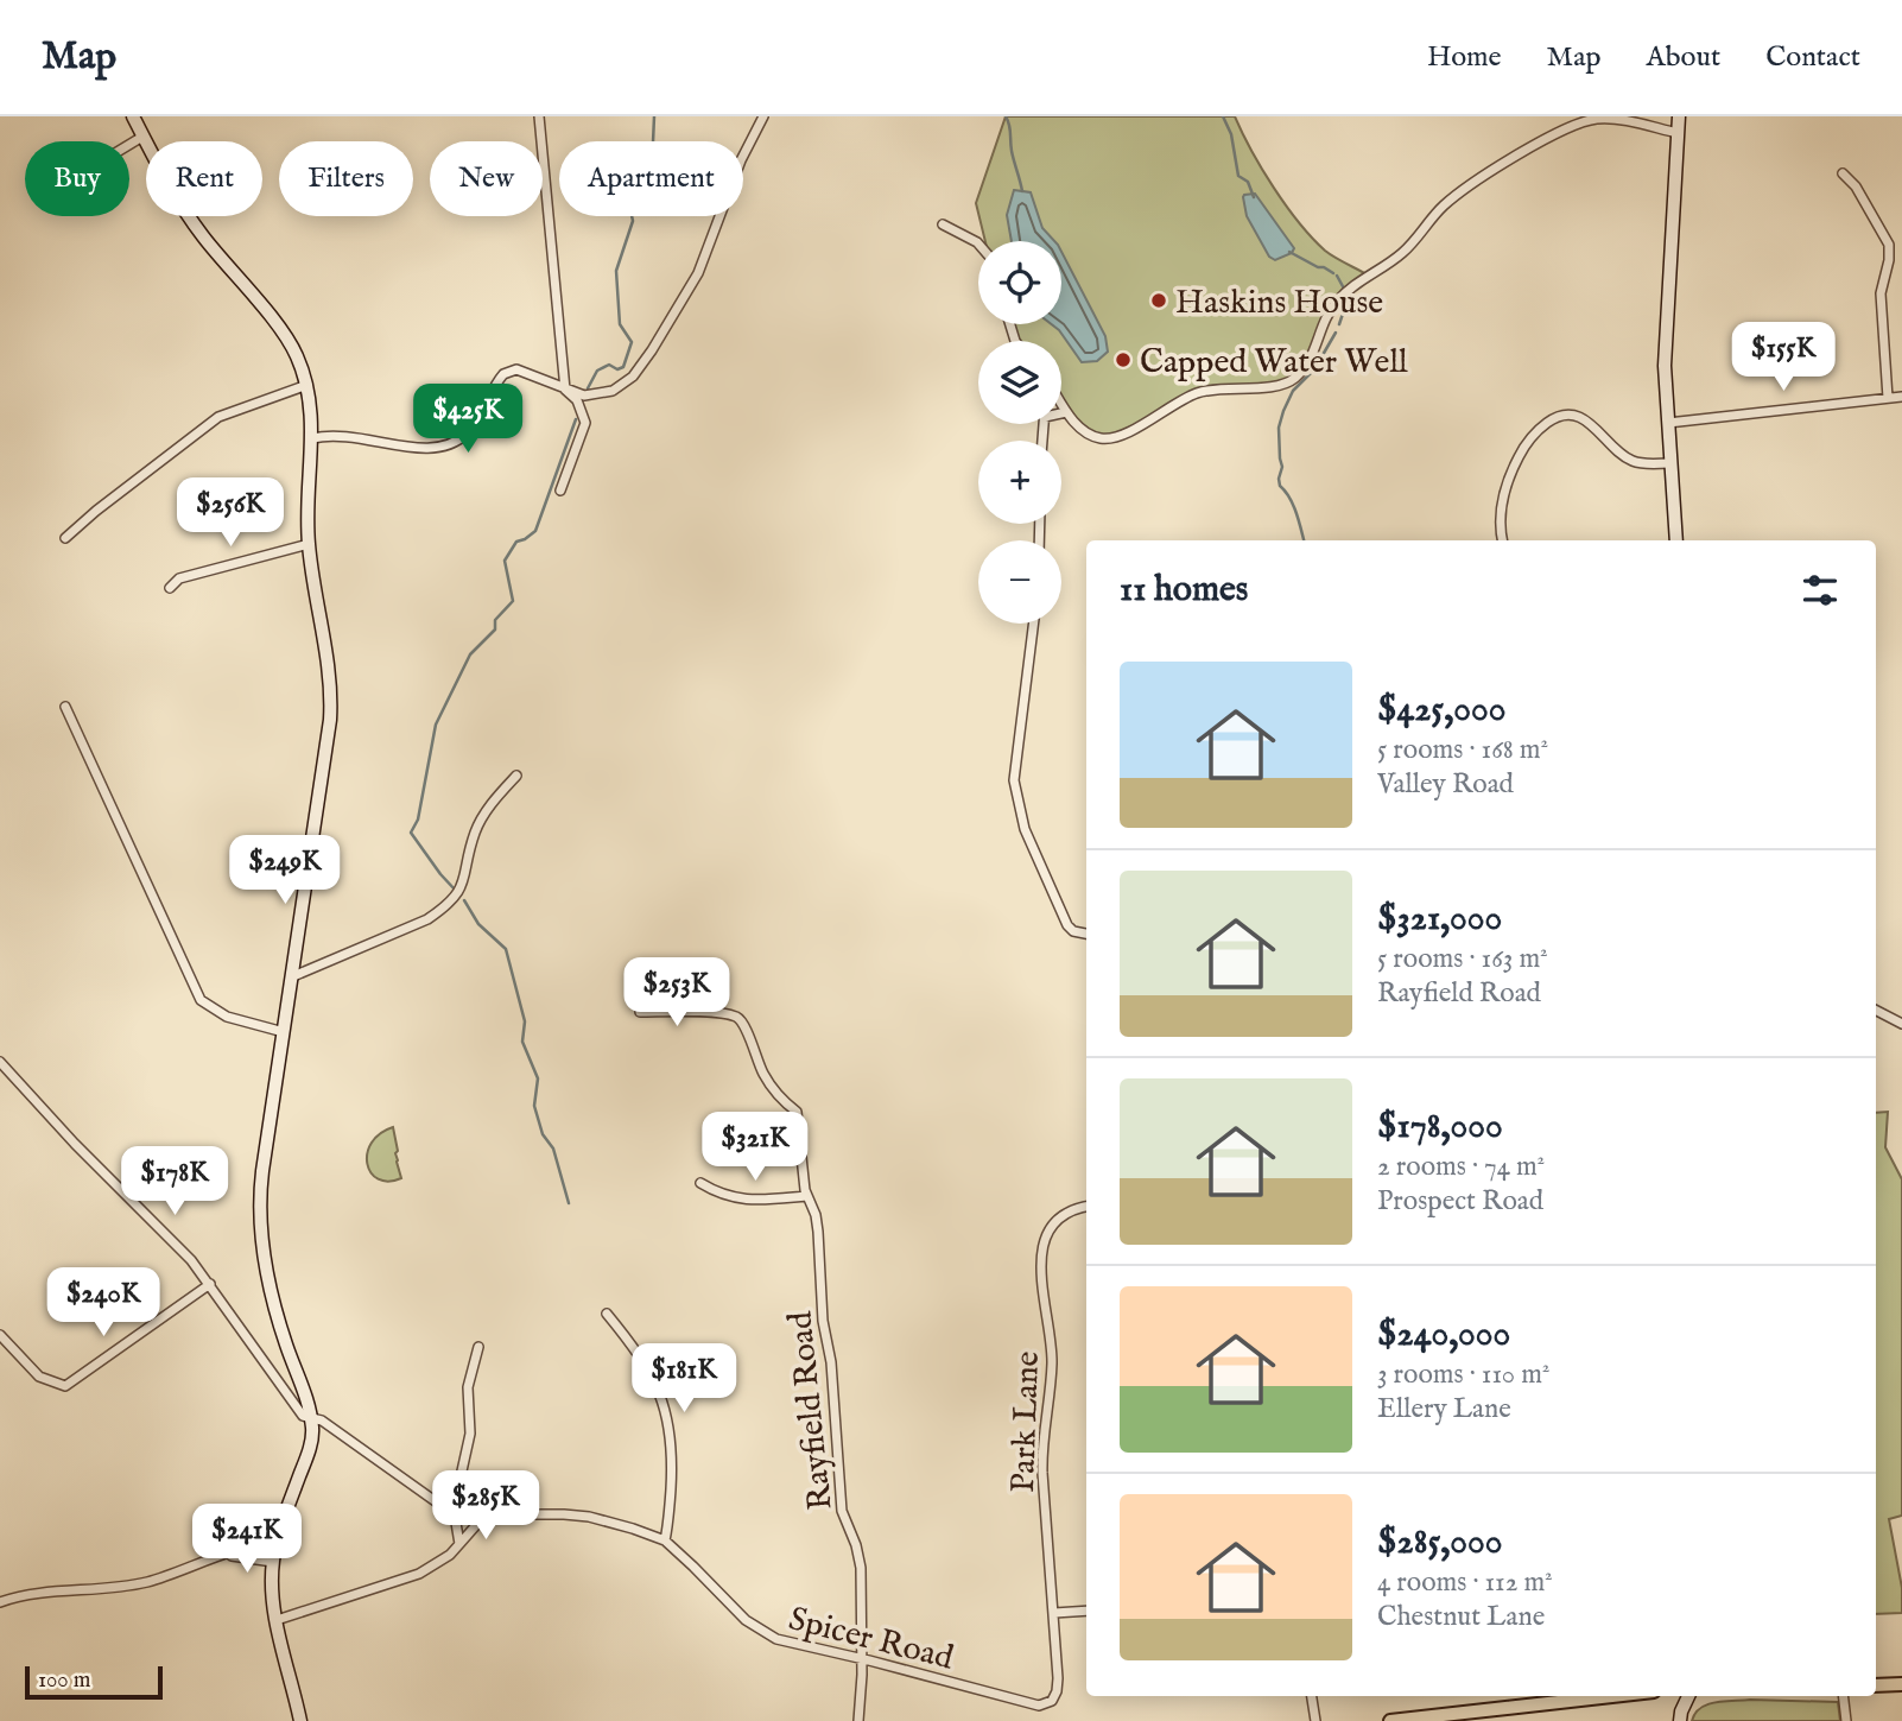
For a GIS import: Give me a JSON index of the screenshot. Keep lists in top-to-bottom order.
{
  "streets": {
    "street": ["Rayfield Road", "Park Lane", "Spicer Road"]
  },
  "crossings": [
    ["Rayfield Road", "Spicer Road"],
    ["Park Lane", "Spicer Road"]
  ],
  "places": ["Haskins House", "Capped Water Well"],
  "scale_bar": "100 m",
  "page": {
    "header": "Map",
    "nav": [
      "Home",
      "Map",
      "About",
      "Contact"
    ],
    "chip": [
      "Buy",
      "Rent",
      "Filters",
      "New",
      "Apartment"
    ],
    "map_buttons": ["+", "−"],
    "price": [
      "$155K",
      "$425K",
      "$256K",
      "$249K",
      "$253K",
      "$321K",
      "$178K",
      "$240K",
      "$181K",
      "$285K",
      "$241K"
    ],
    "heading": "11 homes",
    "list": [
      {
        "name": "$425,000",
        "note": "5 rooms · 168 m² · Valley Road"
      },
      {
        "name": "$321,000",
        "note": "5 rooms · 163 m² · Rayfield Road"
      },
      {
        "name": "$178,000",
        "note": "2 rooms · 74 m² · Prospect Road"
      },
      {
        "name": "$240,000",
        "note": "3 rooms · 110 m² · Ellery Lane"
      },
      {
        "name": "$285,000",
        "note": "4 rooms · 112 m² · Chestnut Lane"
      }
    ],
    "scale": "100 m"
  }
}
